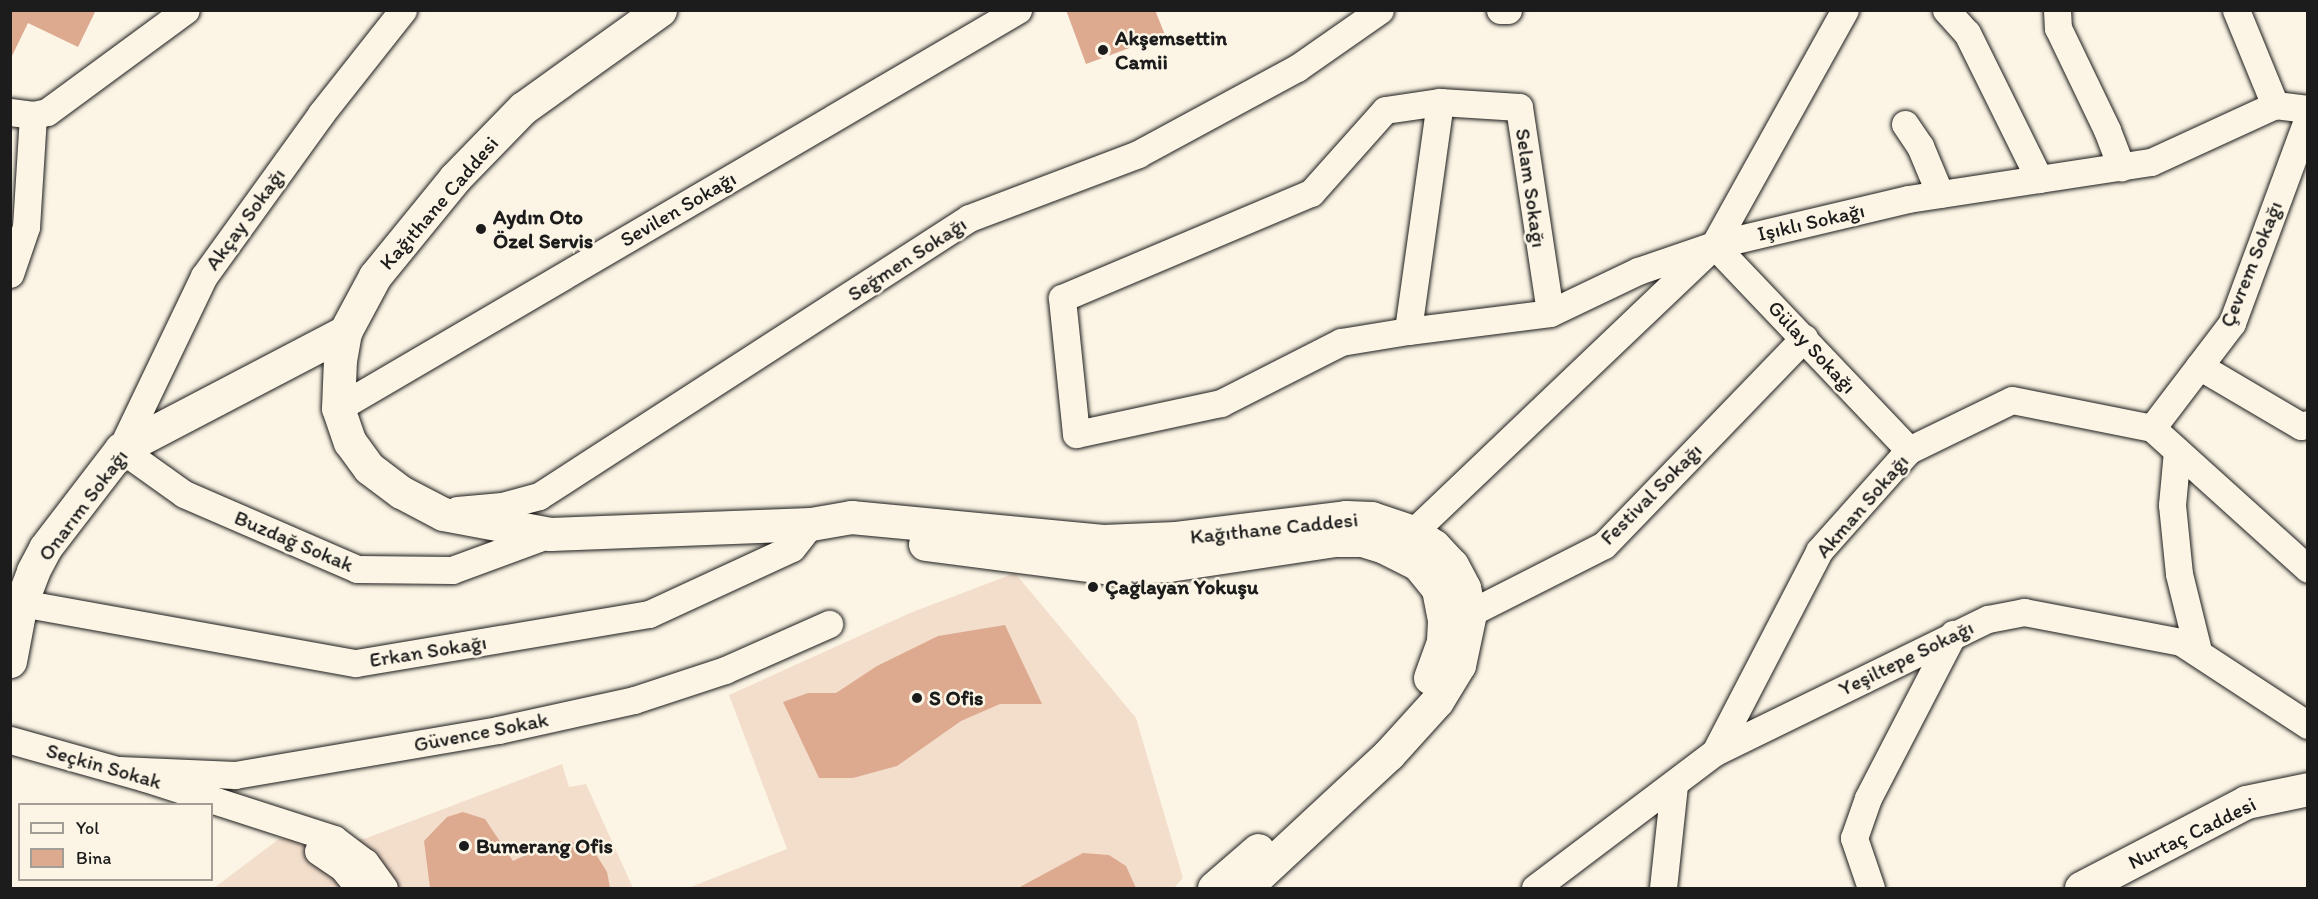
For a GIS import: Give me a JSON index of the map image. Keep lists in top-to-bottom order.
{
  "streets": {
    "main road": ["Kağıthane Caddesi", "Onarım Sokağı", "Nurtaç Caddesi"],
    "street": [
      "Selam Sokağı",
      "Sevilen Sokağı",
      "Akçay Sokağı",
      "Işıklı Sokağı",
      "Seğmen Sokağı",
      "Çevrem Sokağı",
      "Gülay Sokağı",
      "Festival Sokağı",
      "Akman Sokağı",
      "Buzdağ Sokak",
      "Erkan Sokağı",
      "Yeşiltepe Sokağı",
      "Güvence Sokak",
      "Seçkin Sokak"
    ]
  },
  "crossings": [
    ["Selam Sokağı", "Işıklı Sokağı"],
    ["Kağıthane Caddesi", "Sevilen Sokağı"],
    ["Kağıthane Caddesi", "Seğmen Sokağı"],
    ["Kağıthane Caddesi", "Festival Sokağı"],
    ["Kağıthane Caddesi", "Onarım Sokağı"],
    ["Kağıthane Caddesi", "Buzdağ Sokak"],
    ["Kağıthane Caddesi", "Erkan Sokağı"],
    ["Akçay Sokağı", "Onarım Sokağı"],
    ["Akçay Sokağı", "Buzdağ Sokak"],
    ["Işıklı Sokağı", "Gülay Sokağı"],
    ["Çevrem Sokağı", "Akman Sokağı"],
    ["Gülay Sokağı", "Festival Sokağı"],
    ["Gülay Sokağı", "Akman Sokağı"],
    ["Onarım Sokağı", "Buzdağ Sokak"],
    ["Onarım Sokağı", "Erkan Sokağı"],
    ["Akman Sokağı", "Yeşiltepe Sokağı"],
    ["Güvence Sokak", "Seçkin Sokak"]
  ],
  "places": [
    "Akşemsettin Camii",
    "Aydın Oto Özel Servis",
    "Çağlayan Yokuşu",
    "S Ofis",
    "Bumerang Ofis"
  ],
  "legend": ["Yol", "Bina"]
}
